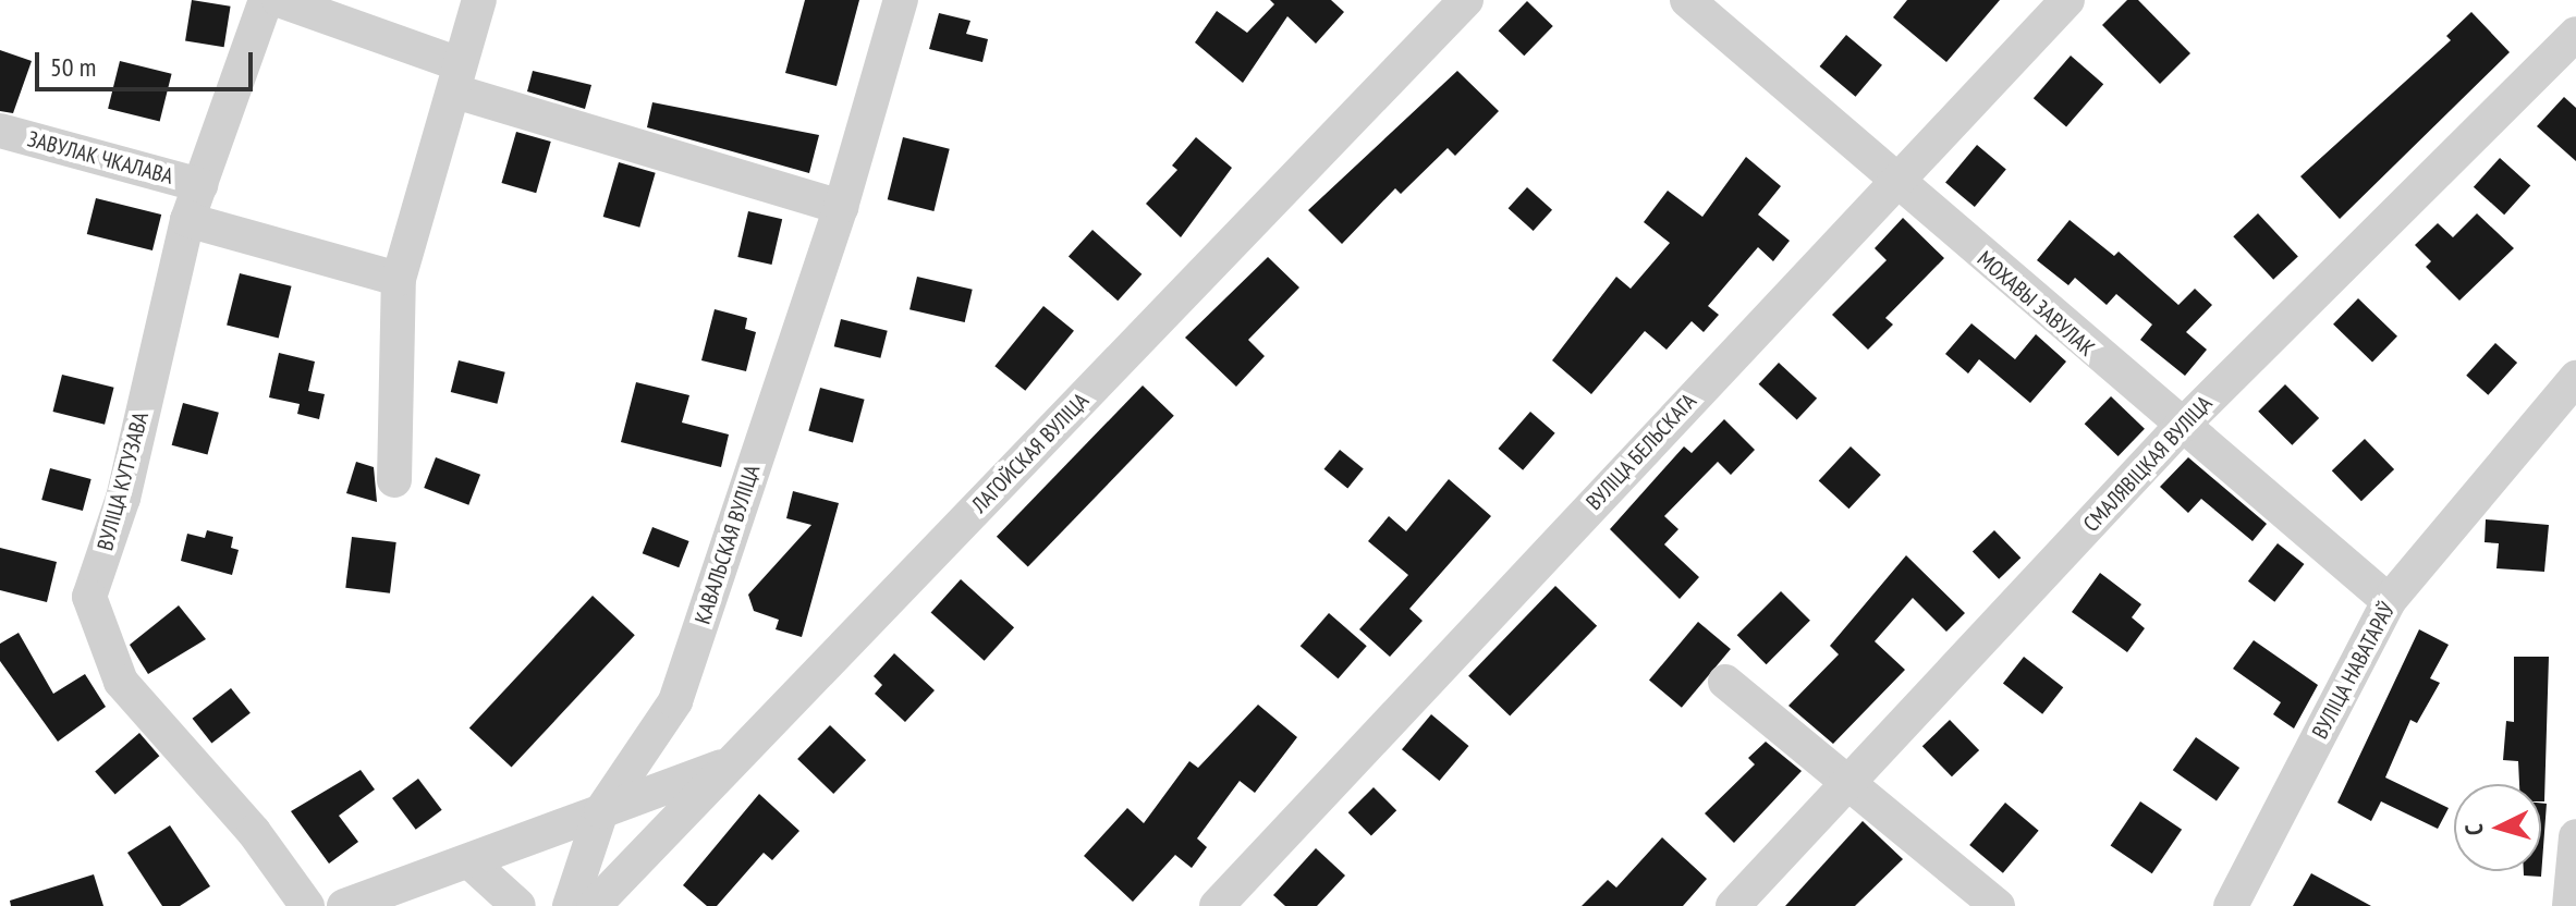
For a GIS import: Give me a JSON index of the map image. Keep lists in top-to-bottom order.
{
  "streets": {
    "street": [
      "ЗАВУЛАК ЧКАЛАВА",
      "МОХАВЫ ЗАВУЛАК",
      "ВУЛІЦА БЕЛЬСКАГА",
      "ЛАГОЙСКАЯ ВУЛІЦА",
      "СМАЛЯВІЦКАЯ ВУЛІЦА",
      "ВУЛІЦА КУТУЗАВА",
      "КАВАЛЬСКАЯ ВУЛІЦА",
      "ВУЛІЦА НАВАТАРАЎ"
    ]
  },
  "crossings": [
    ["ЗАВУЛАК ЧКАЛАВА", "ВУЛІЦА КУТУЗАВА"],
    ["МОХАВЫ ЗАВУЛАК", "ВУЛІЦА БЕЛЬСКАГА"],
    ["МОХАВЫ ЗАВУЛАК", "СМАЛЯВІЦКАЯ ВУЛІЦА"],
    ["МОХАВЫ ЗАВУЛАК", "ВУЛІЦА НАВАТАРАЎ"]
  ],
  "scale_bar": "50 m",
  "north": "left"
}
